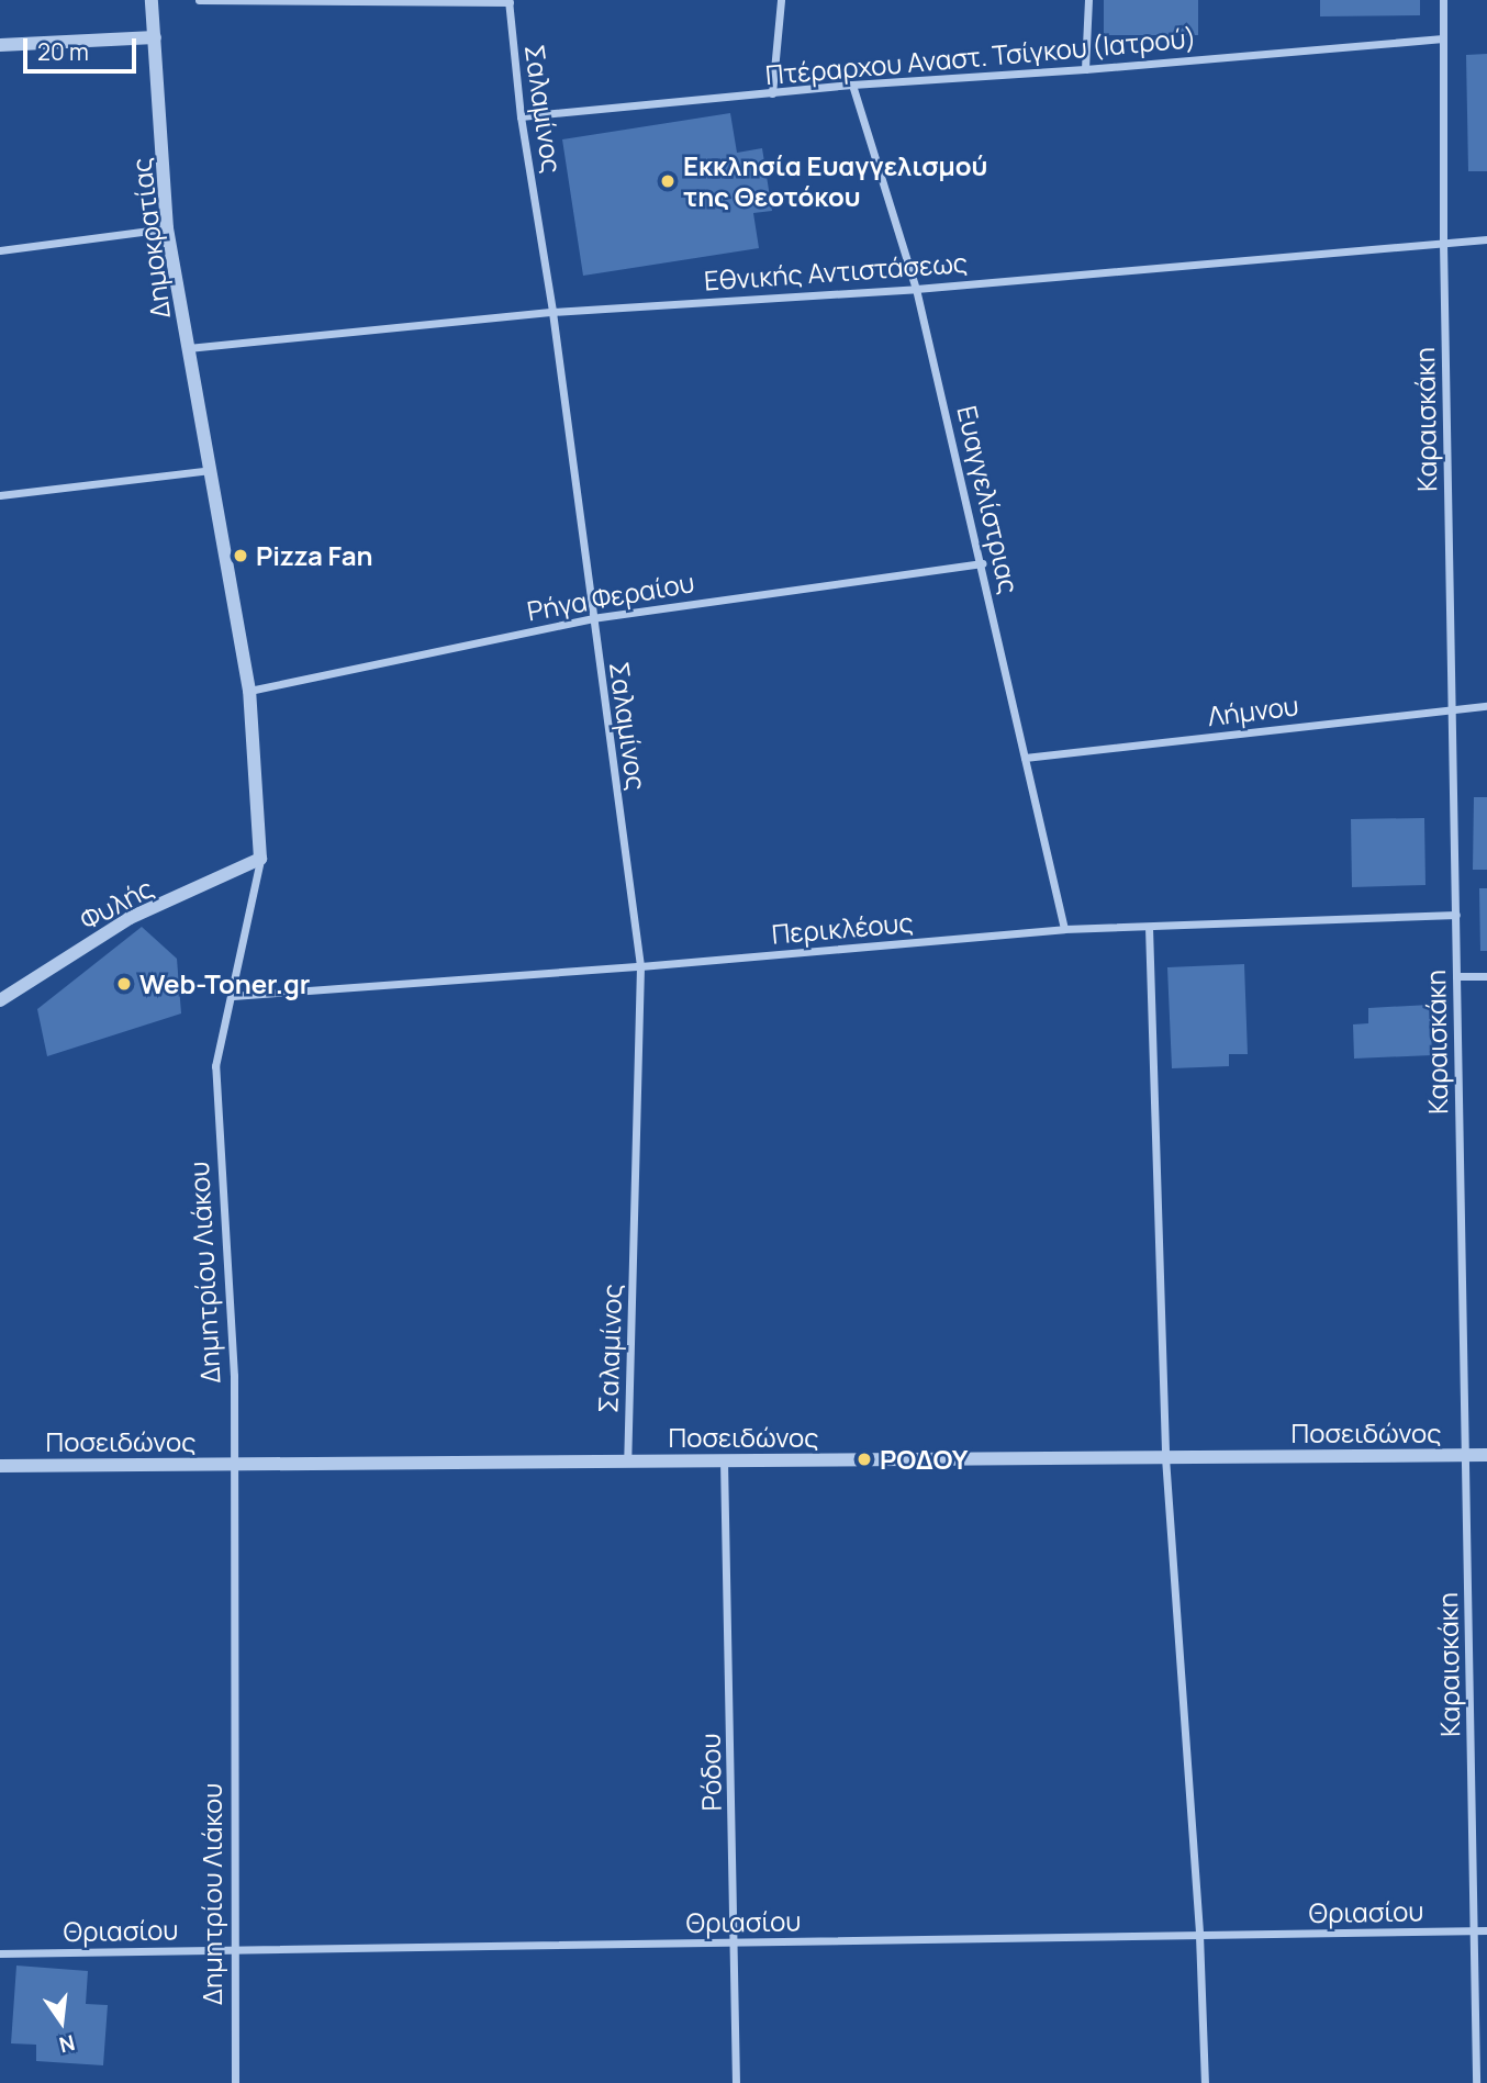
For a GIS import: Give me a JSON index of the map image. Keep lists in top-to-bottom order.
{
  "streets": {
    "street": [
      "Πτέραρχου Αναστ. Τσίγκου (Ιατρού)",
      "Σαλαμίνος",
      "Δημοκρατίας",
      "Εθνικής Αντιστάσεως",
      "Καραισκάκη",
      "Ευαγγελίστριας",
      "Ρήγα Φεραίου",
      "Λήμνου",
      "Φυλής",
      "Περικλέους",
      "Δημητρίου Λιάκου",
      "Ποσειδώνος",
      "Ρόδου",
      "Θριασίου"
    ]
  },
  "crossings": [
    ["Πτέραρχου Αναστ. Τσίγκου (Ιατρού)", "Σαλαμίνος"],
    ["Πτέραρχου Αναστ. Τσίγκου (Ιατρού)", "Καραισκάκη"],
    ["Πτέραρχου Αναστ. Τσίγκου (Ιατρού)", "Ευαγγελίστριας"],
    ["Σαλαμίνος", "Εθνικής Αντιστάσεως"],
    ["Σαλαμίνος", "Ρήγα Φεραίου"],
    ["Σαλαμίνος", "Περικλέους"],
    ["Σαλαμίνος", "Ποσειδώνος"],
    ["Δημοκρατίας", "Εθνικής Αντιστάσεως"],
    ["Δημοκρατίας", "Δημητρίου Λιάκου"],
    ["Εθνικής Αντιστάσεως", "Καραισκάκη"],
    ["Εθνικής Αντιστάσεως", "Ευαγγελίστριας"],
    ["Καραισκάκη", "Λήμνου"],
    ["Καραισκάκη", "Περικλέους"],
    ["Καραισκάκη", "Ποσειδώνος"],
    ["Καραισκάκη", "Θριασίου"],
    ["Ευαγγελίστριας", "Ρήγα Φεραίου"],
    ["Ευαγγελίστριας", "Λήμνου"],
    ["Ευαγγελίστριας", "Περικλέους"],
    ["Ρήγα Φεραίου", "Δημητρίου Λιάκου"],
    ["Φυλής", "Δημητρίου Λιάκου"],
    ["Περικλέους", "Δημητρίου Λιάκου"],
    ["Δημητρίου Λιάκου", "Ποσειδώνος"],
    ["Δημητρίου Λιάκου", "Θριασίου"],
    ["Ποσειδώνος", "Ρόδου"],
    ["Ρόδου", "Θριασίου"]
  ],
  "places": [
    "Εκκλησία Ευαγγελισμού της Θεοτόκου",
    "Pizza Fan",
    "Web-Toner.gr",
    "ΡΟΔΟΥ"
  ],
  "scale_bar": "20 m",
  "north": "bottom"
}
